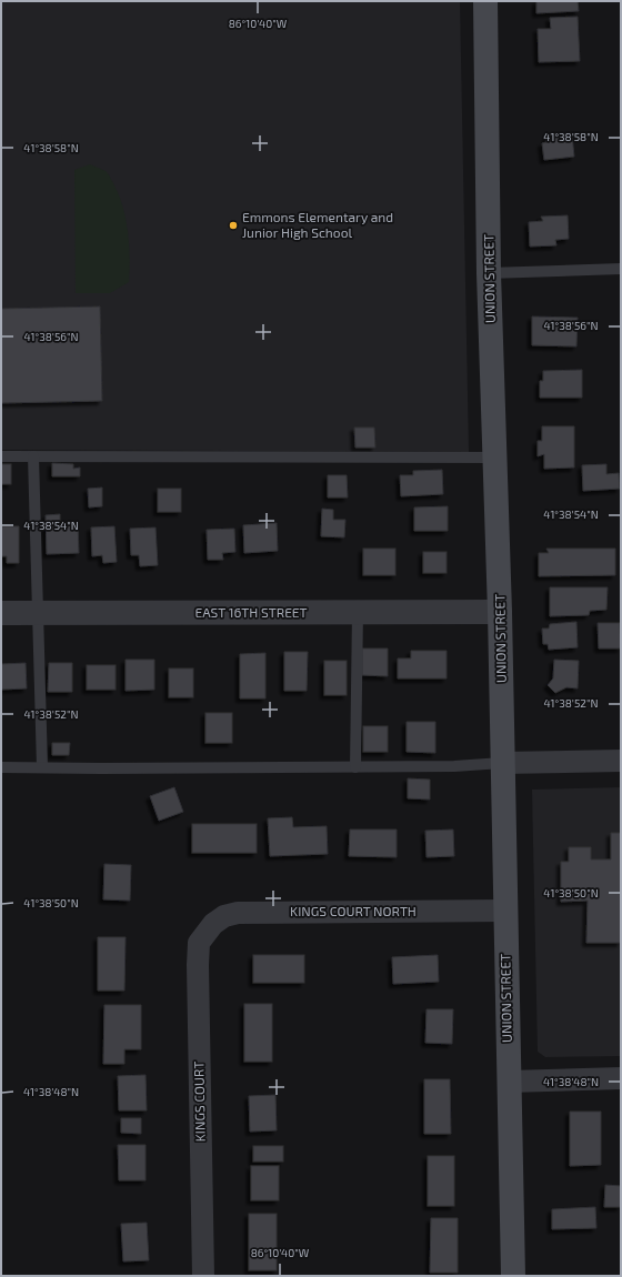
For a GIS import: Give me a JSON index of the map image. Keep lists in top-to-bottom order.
{
  "streets": {
    "main road": ["UNION STREET"],
    "street": ["EAST 16TH STREET", "KINGS COURT NORTH", "KINGS COURT"]
  },
  "crossings": [
    ["UNION STREET", "EAST 16TH STREET"],
    ["UNION STREET", "KINGS COURT NORTH"],
    ["KINGS COURT NORTH", "KINGS COURT"]
  ],
  "places": ["Emmons Elementary and Junior High School"],
  "coordinates": [
    "86°10'40\"W",
    "41°38'58\"N",
    "41°38'56\"N",
    "41°38'54\"N",
    "41°38'52\"N",
    "41°38'50\"N",
    "41°38'48\"N"
  ]
}
